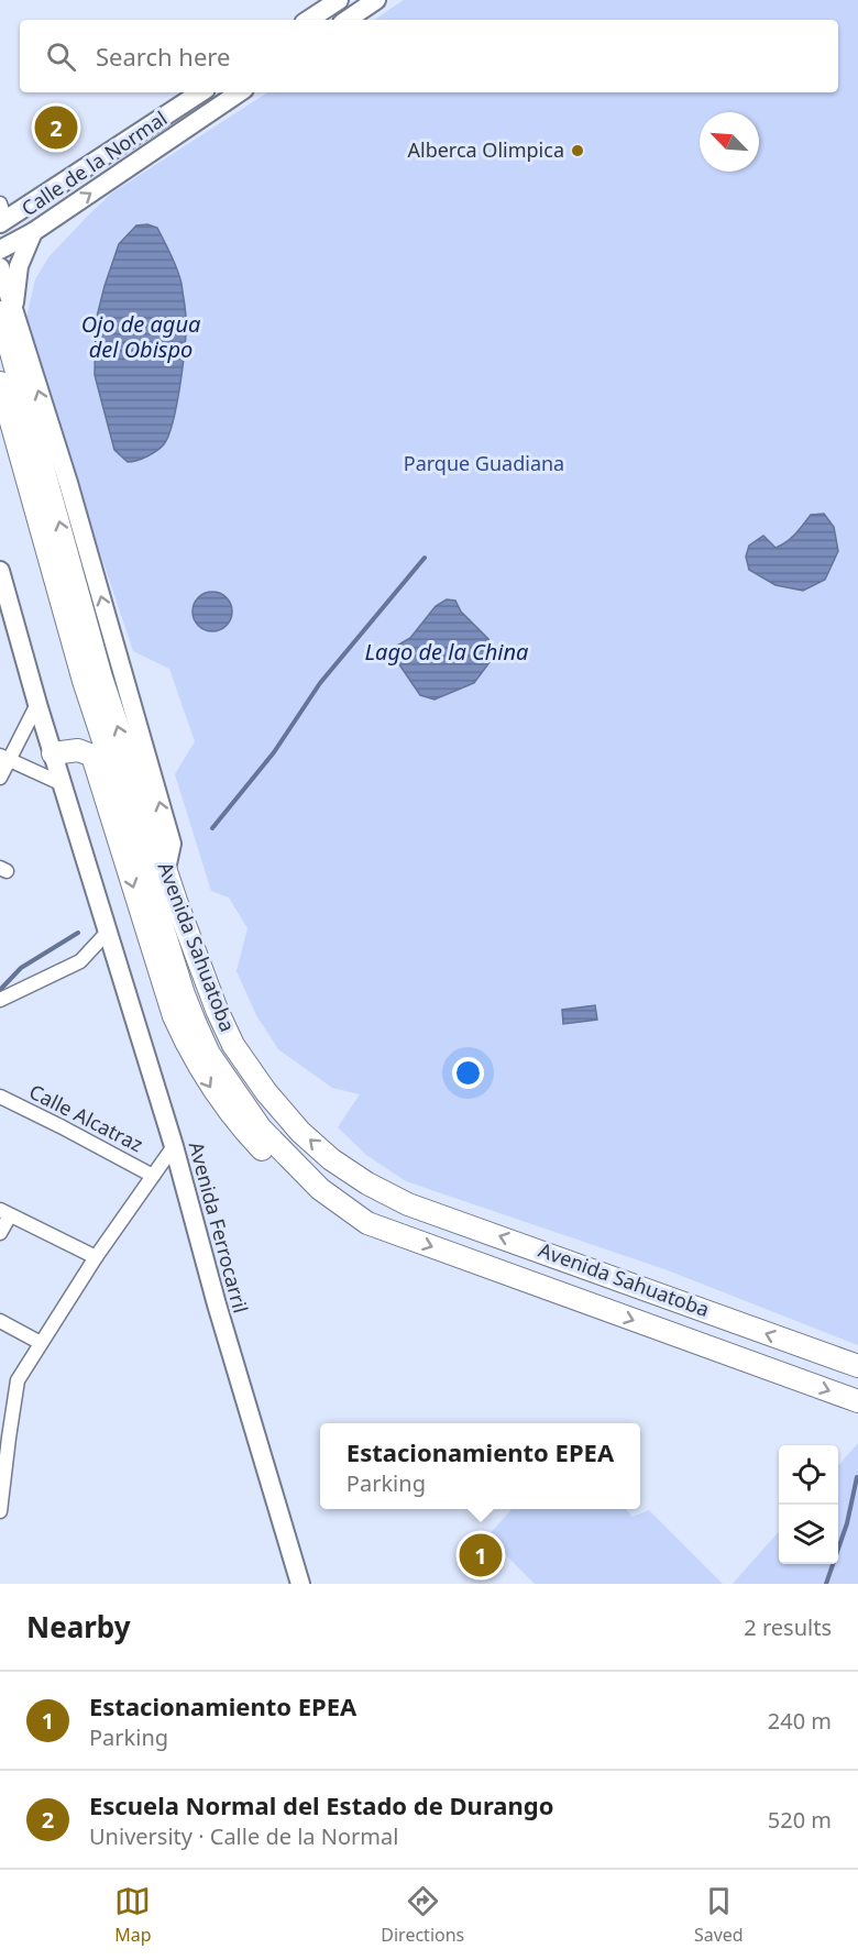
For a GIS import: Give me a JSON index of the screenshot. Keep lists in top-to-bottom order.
{
  "streets": {
    "main road": ["Avenida Sahuatoba"],
    "street": ["Calle de la Normal", "Calle Alcatraz", "Avenida Ferrocarril"]
  },
  "water": ["Ojo de agua del Obispo", "Lago de la China"],
  "parks": ["Parque Guadiana"],
  "places": ["Alberca Olimpica"],
  "north": "top left",
  "page": {
    "search": "Search here",
    "pins": ["2", "1"],
    "popup": ["Estacionamiento EPEA", "Parking"],
    "heading": ["Nearby", "2 results"],
    "list": [
      {
        "mark": "1",
        "name": "Estacionamiento EPEA",
        "note": "Parking",
        "value": "240 m"
      },
      {
        "mark": "2",
        "name": "Escuela Normal del Estado de Durango",
        "note": "University · Calle de la Normal",
        "value": "520 m"
      }
    ],
    "nav": ["Map", "Directions", "Saved"]
  }
}
